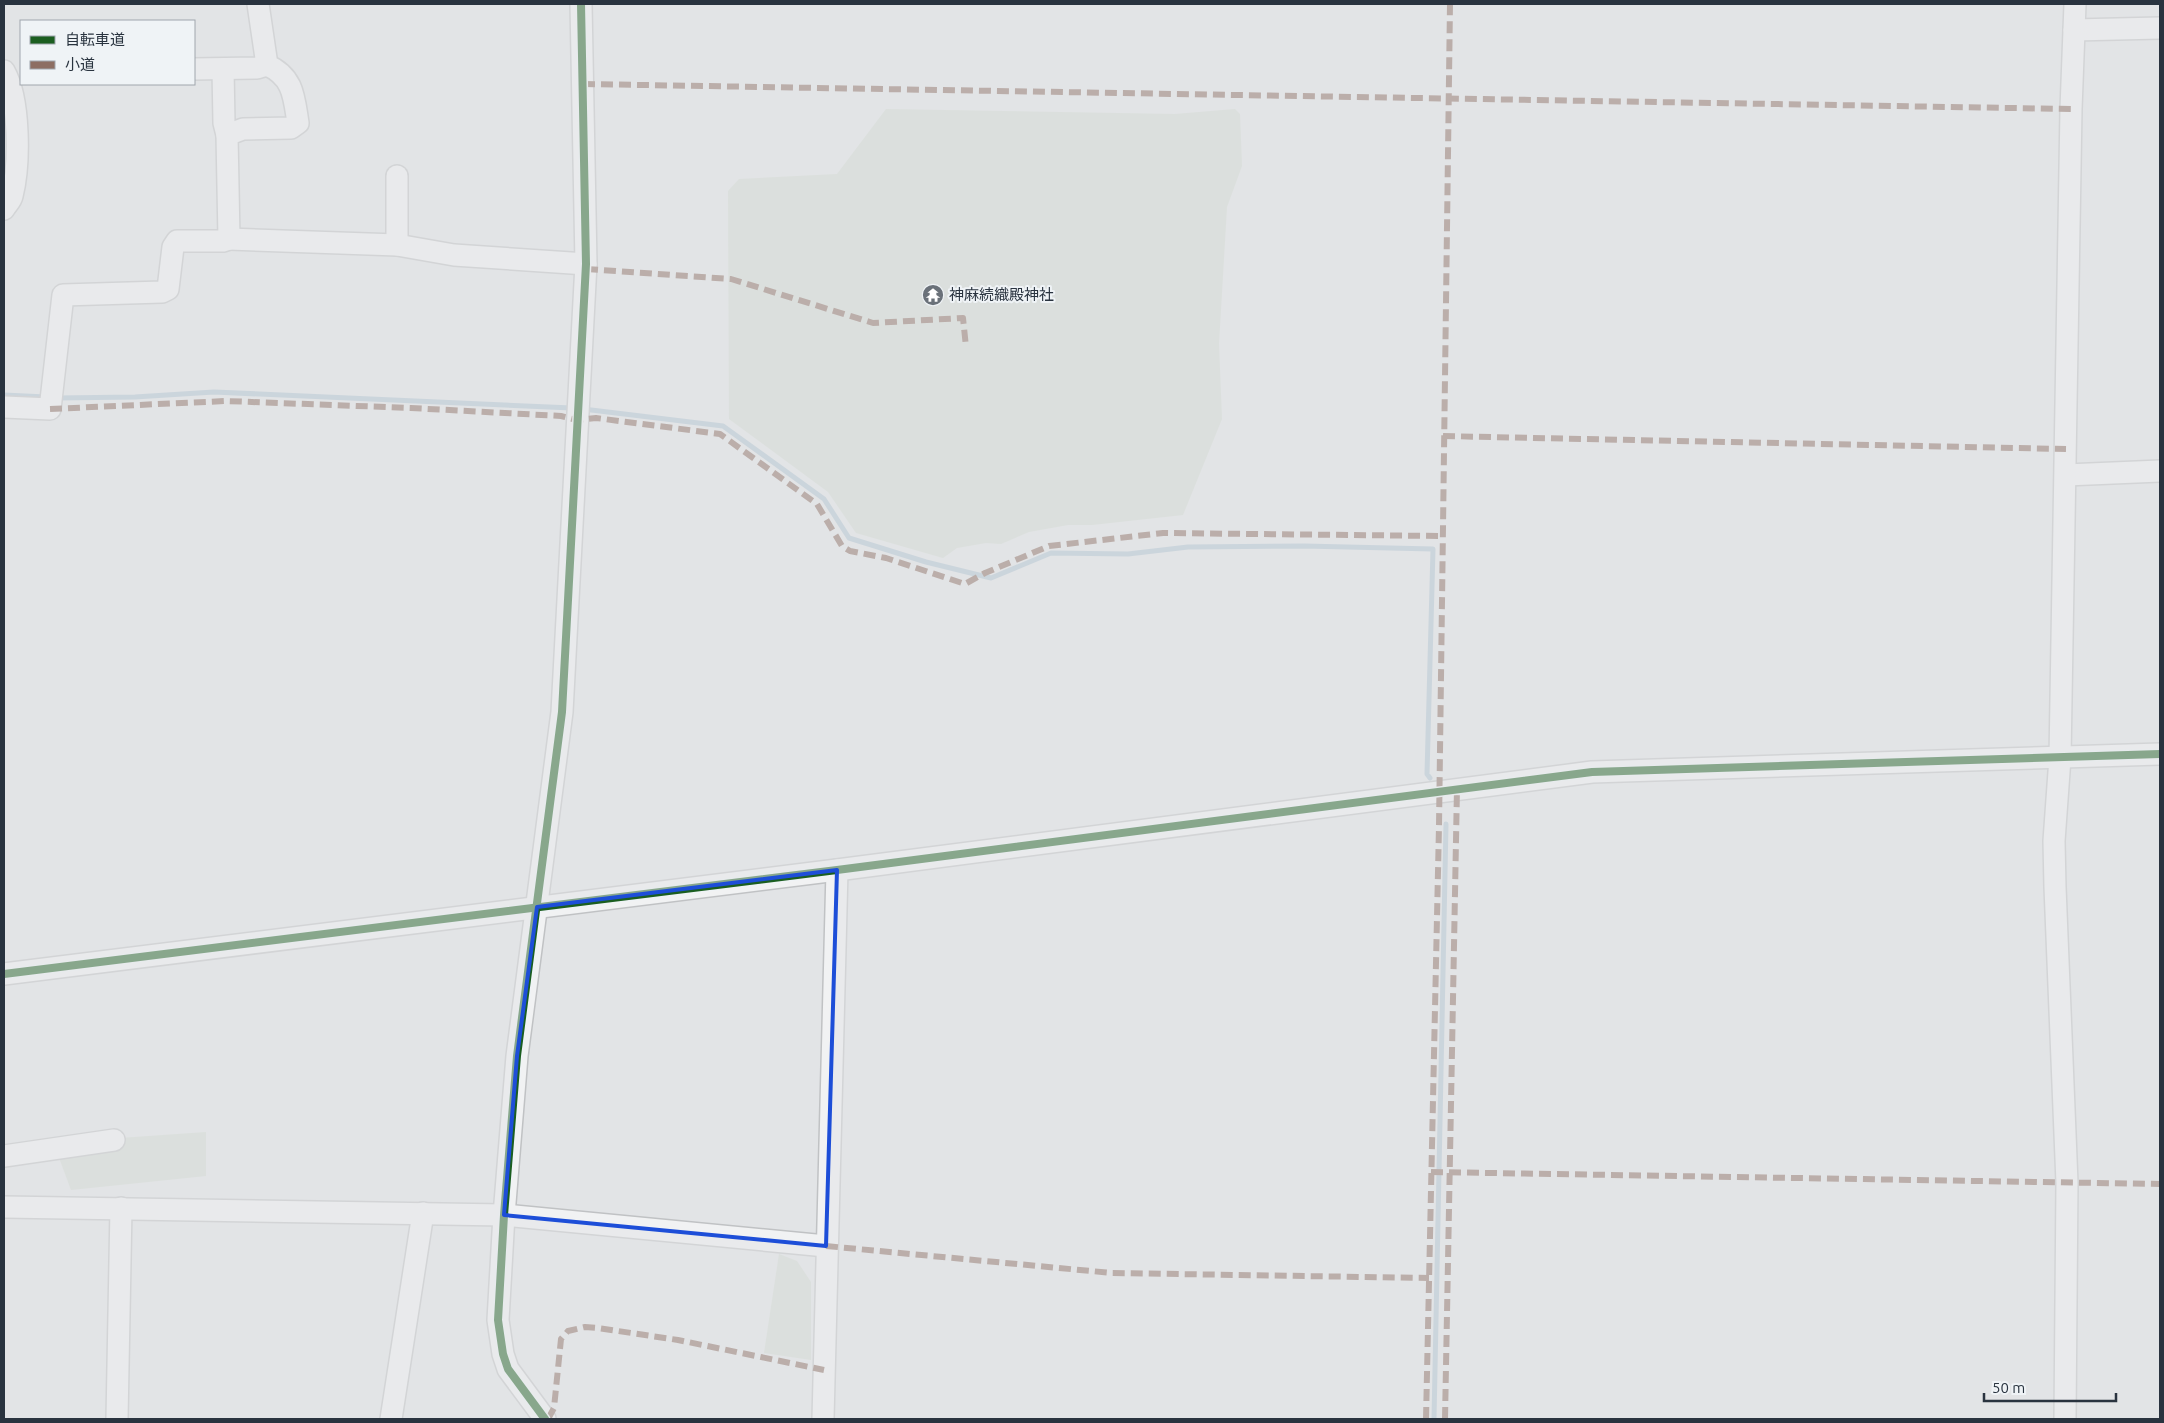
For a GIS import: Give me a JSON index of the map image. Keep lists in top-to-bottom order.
{
  "places": {
    "temple": ["神麻続織殿神社"]
  },
  "legend": ["自転車道", "小道"],
  "scale_bar": "50 m"
}
